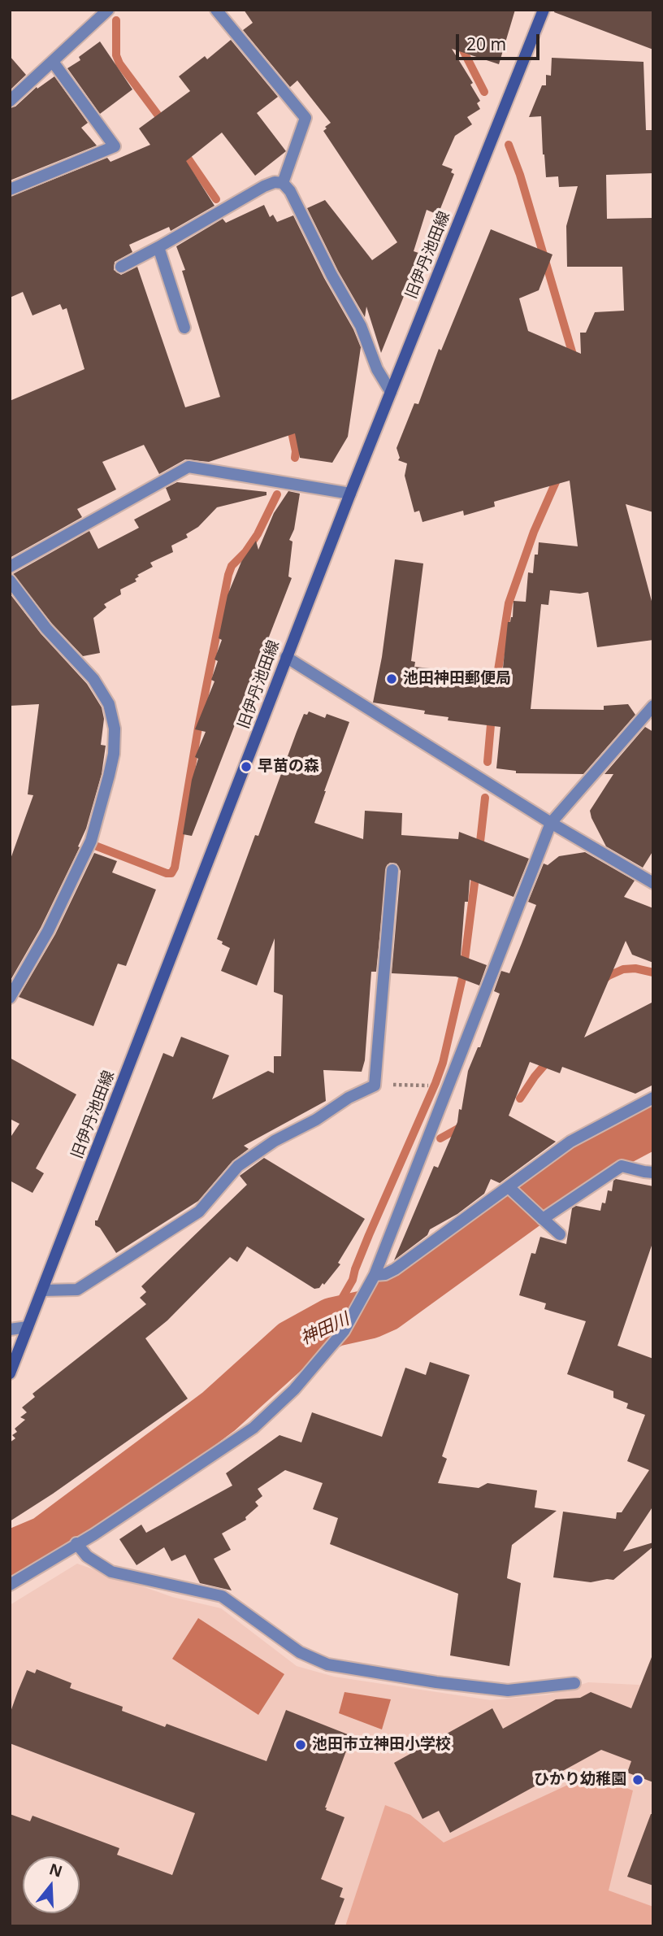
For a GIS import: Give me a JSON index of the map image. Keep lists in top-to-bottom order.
{
  "streets": {
    "street": ["旧伊丹池田線"]
  },
  "water": ["神田川"],
  "places": [
    "池田神田郵便局",
    "早苗の森",
    "池田市立神田小学校",
    "ひかり幼稚園"
  ],
  "scale_bar": "20 m",
  "north": "top"
}
